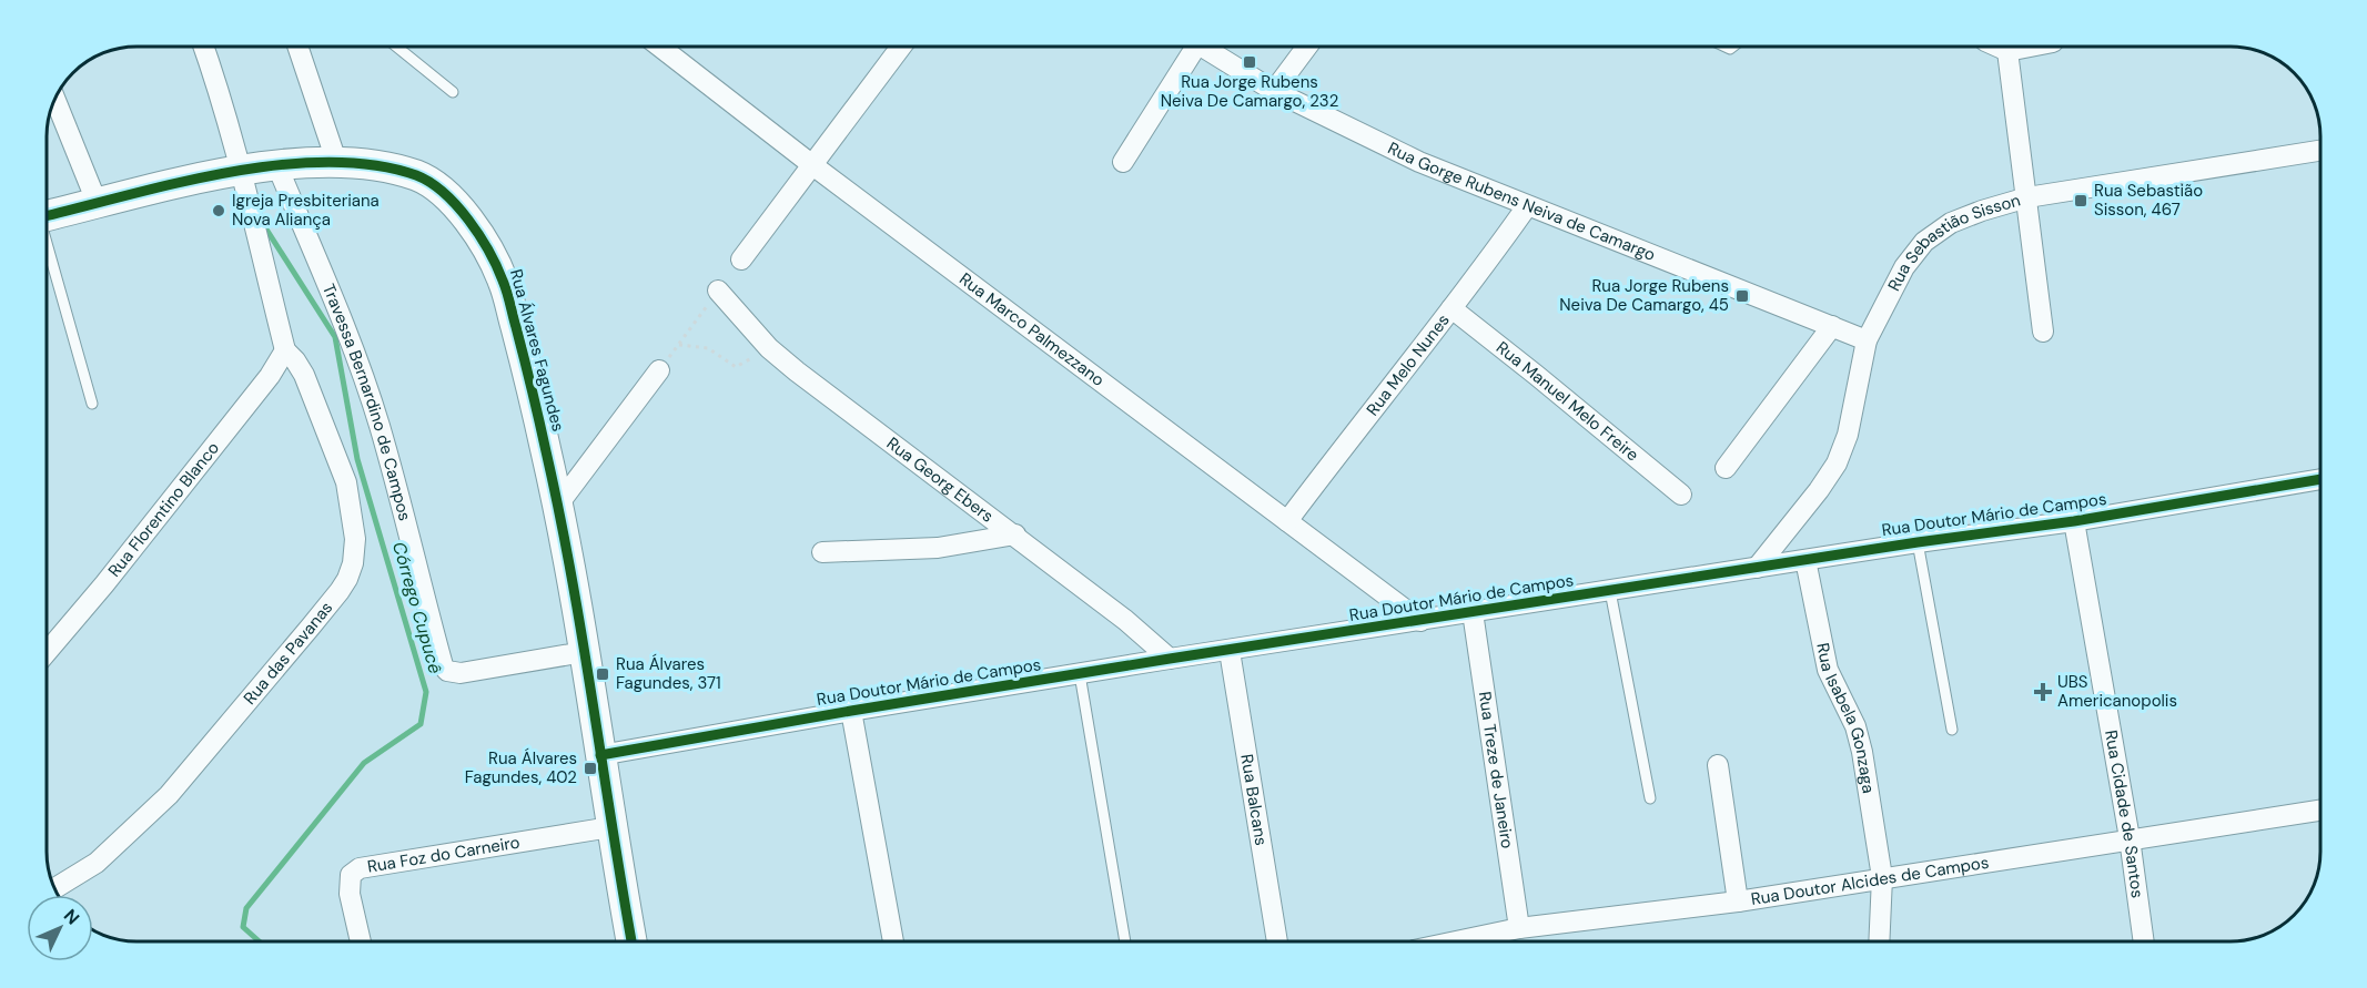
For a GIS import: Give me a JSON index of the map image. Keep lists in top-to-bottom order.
{
  "streets": {
    "street": [
      "Rua Gorge Rubens Neiva de Camargo",
      "Rua Sebastião Sisson",
      "Rua Marco Palmezzano",
      "Rua Álvares Fagundes",
      "Rua Melo Nunes",
      "Rua Manuel Melo Freire",
      "Travessa Bernardino de Campos",
      "Rua Georg Ebers",
      "Rua Florentino Blanco",
      "Rua Doutor Mário de Campos",
      "Rua das Pavanas",
      "Rua Isabela Gonzaga",
      "Rua Treze de Janeiro",
      "Rua Balcans",
      "Rua Cidade de Santos",
      "Rua Foz do Carneiro",
      "Rua Doutor Alcides de Campos"
    ]
  },
  "crossings": [
    ["Rua Gorge Rubens Neiva de Camargo", "Rua Sebastião Sisson"],
    ["Rua Gorge Rubens Neiva de Camargo", "Rua Melo Nunes"],
    ["Rua Sebastião Sisson", "Rua Doutor Mário de Campos"],
    ["Rua Marco Palmezzano", "Rua Melo Nunes"],
    ["Rua Marco Palmezzano", "Rua Doutor Mário de Campos"],
    ["Rua Álvares Fagundes", "Travessa Bernardino de Campos"],
    ["Rua Álvares Fagundes", "Rua Doutor Mário de Campos"],
    ["Rua Álvares Fagundes", "Rua Foz do Carneiro"],
    ["Rua Melo Nunes", "Rua Manuel Melo Freire"],
    ["Rua Georg Ebers", "Rua Doutor Mário de Campos"],
    ["Rua Florentino Blanco", "Rua das Pavanas"],
    ["Rua Doutor Mário de Campos", "Rua Isabela Gonzaga"],
    ["Rua Doutor Mário de Campos", "Rua Treze de Janeiro"],
    ["Rua Doutor Mário de Campos", "Rua Balcans"],
    ["Rua Doutor Mário de Campos", "Rua Cidade de Santos"],
    ["Rua Isabela Gonzaga", "Rua Doutor Alcides de Campos"],
    ["Rua Treze de Janeiro", "Rua Doutor Alcides de Campos"],
    ["Rua Cidade de Santos", "Rua Doutor Alcides de Campos"]
  ],
  "water": ["Córrego Cupucê"],
  "places": {
    "transit": [
      "Rua Jorge Rubens Neiva De Camargo, 232",
      "Rua Sebastião Sisson, 467",
      "Rua Jorge Rubens Neiva De Camargo, 45",
      "Rua Álvares Fagundes, 371",
      "Rua Álvares Fagundes, 402"
    ],
    "other": ["Igreja Presbiteriana Nova Aliança"],
    "health": ["UBS Americanopolis"]
  },
  "north": "top right"
}
